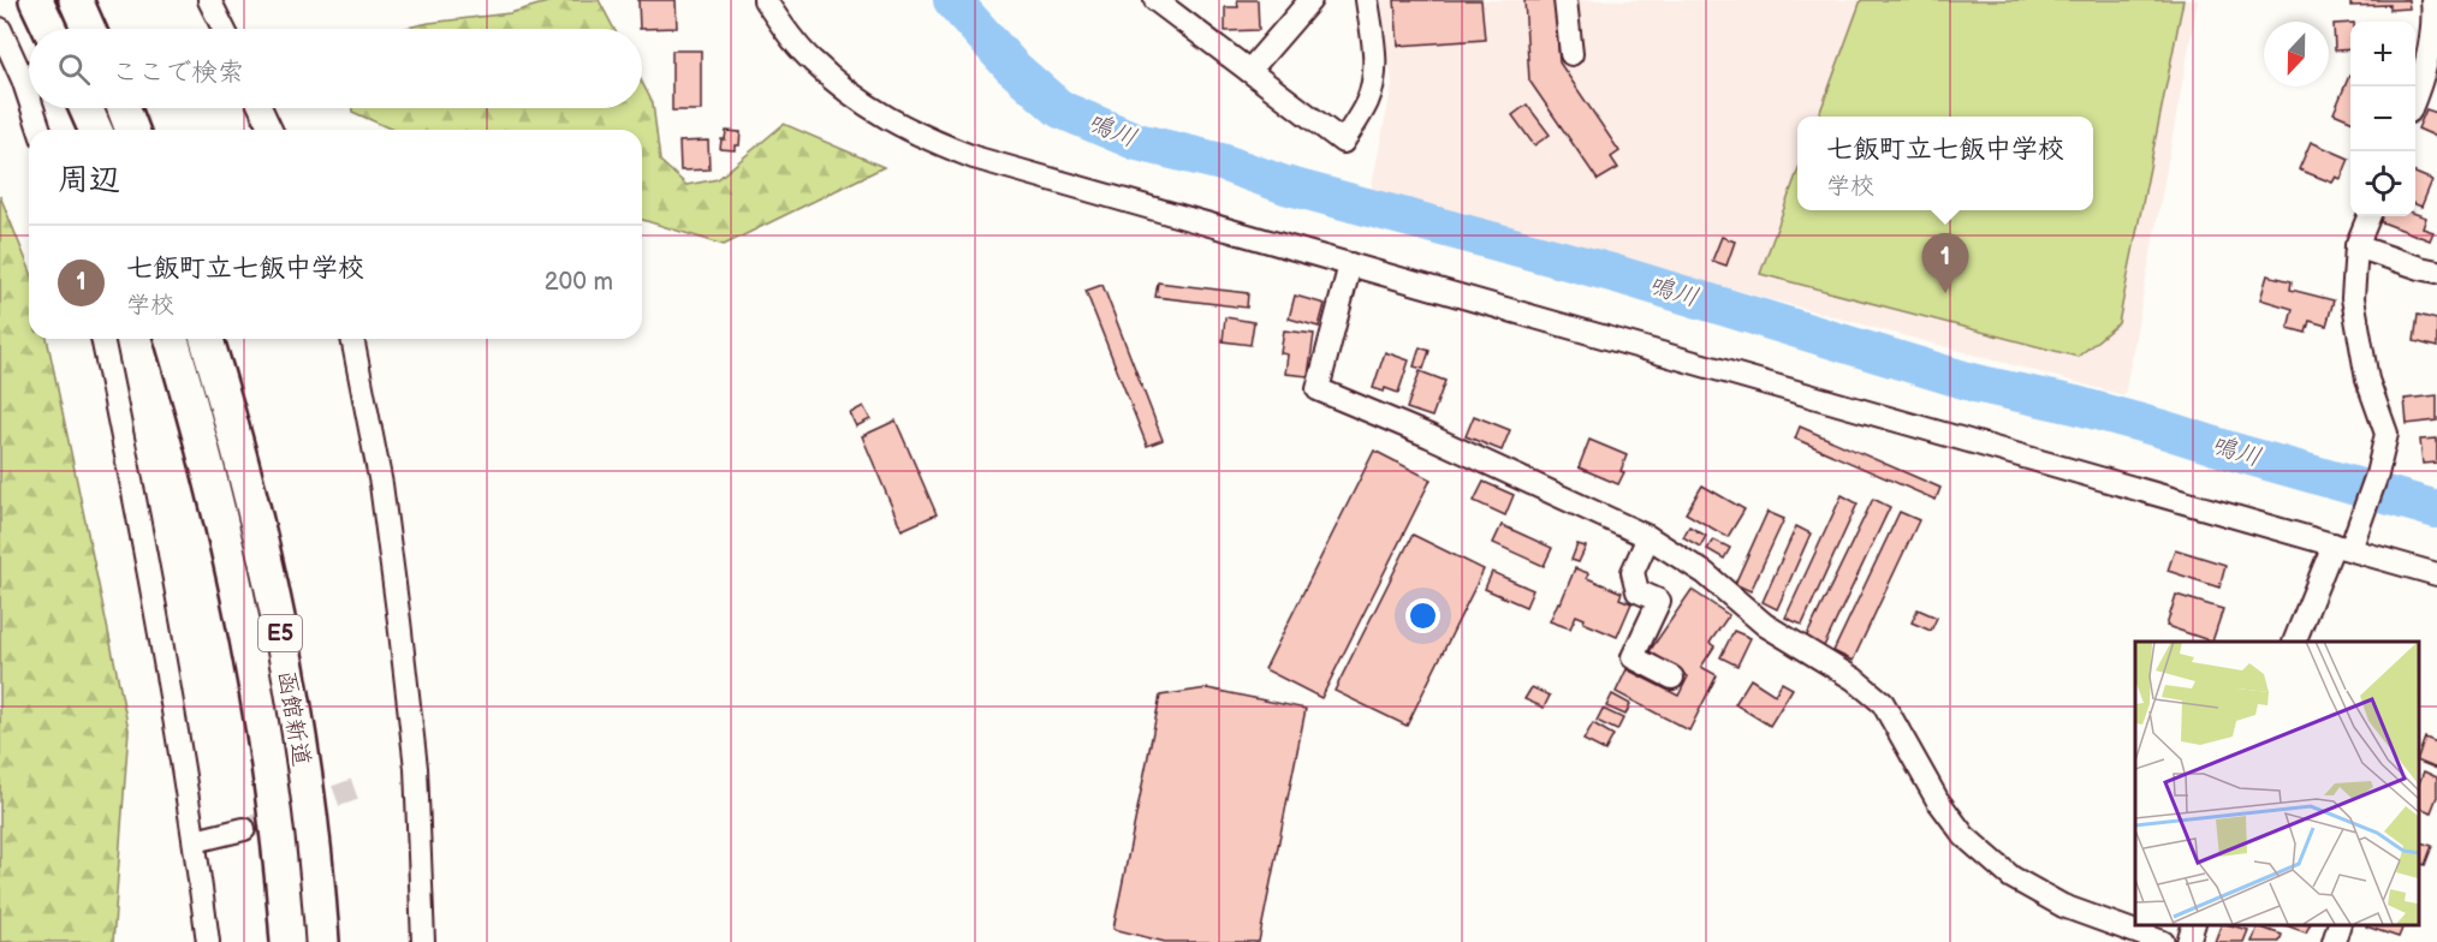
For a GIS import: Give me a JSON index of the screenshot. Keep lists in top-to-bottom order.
{
  "streets": {
    "highway": ["E5", "函館新道"]
  },
  "water": ["鳴川"],
  "north": "bottom",
  "page": {
    "map_buttons": ["+", "−"],
    "search": "ここで検索",
    "popup": ["七飯町立七飯中学校", "学校"],
    "heading": "周辺",
    "list": [
      {
        "mark": "1",
        "name": "七飯町立七飯中学校",
        "note": "学校",
        "value": "200 m"
      }
    ],
    "pins": "1"
  }
}
